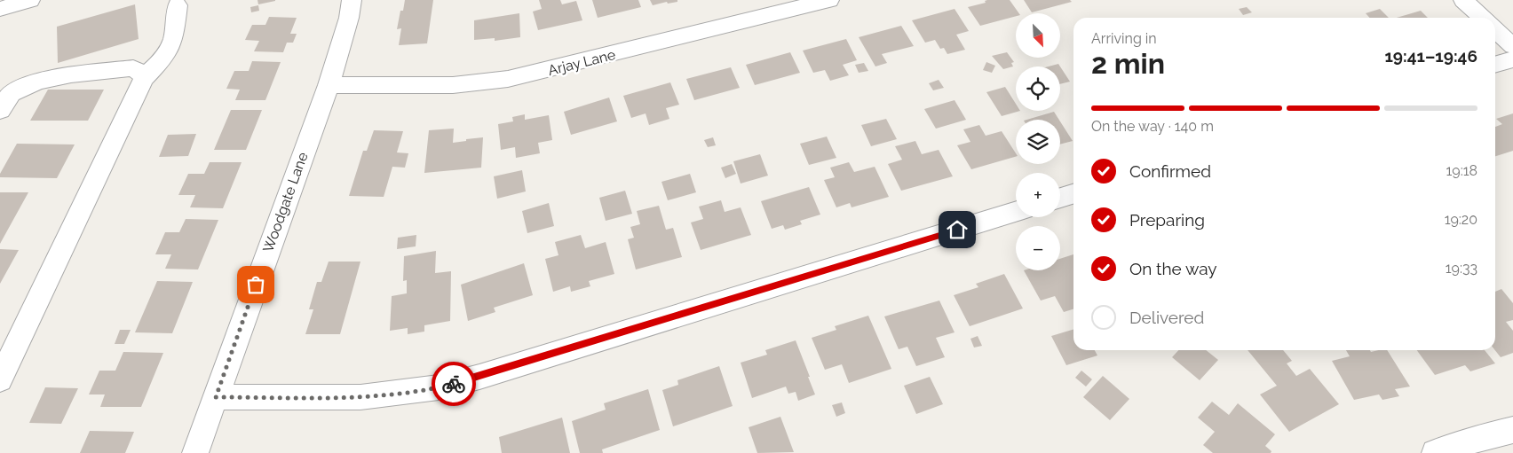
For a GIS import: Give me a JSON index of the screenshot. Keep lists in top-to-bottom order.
{
  "streets": {
    "street": ["Arjay Lane", "Woodgate Lane"]
  },
  "crossings": [
    ["Arjay Lane", "Woodgate Lane"]
  ],
  "north": "bottom right",
  "page": {
    "map_buttons": ["+", "−"],
    "heading": ["2 min", "Arriving in", "19:41–19:46"],
    "bar": "On the way · 140 m",
    "list": [
      ["Confirmed", "19:18"],
      ["Preparing", "19:20"],
      ["On the way", "19:33"],
      "Delivered"
    ]
  }
}
